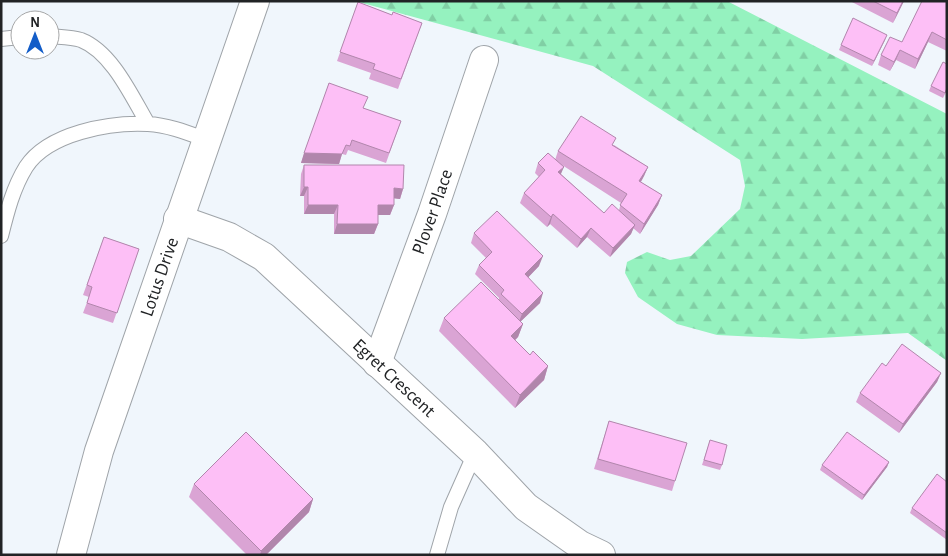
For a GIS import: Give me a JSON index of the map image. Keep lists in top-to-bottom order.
{
  "streets": {
    "street": ["Plover Place", "Lotus Drive", "Egret Crescent"]
  },
  "crossings": [
    ["Plover Place", "Egret Crescent"],
    ["Lotus Drive", "Egret Crescent"]
  ],
  "north": "top"
}
